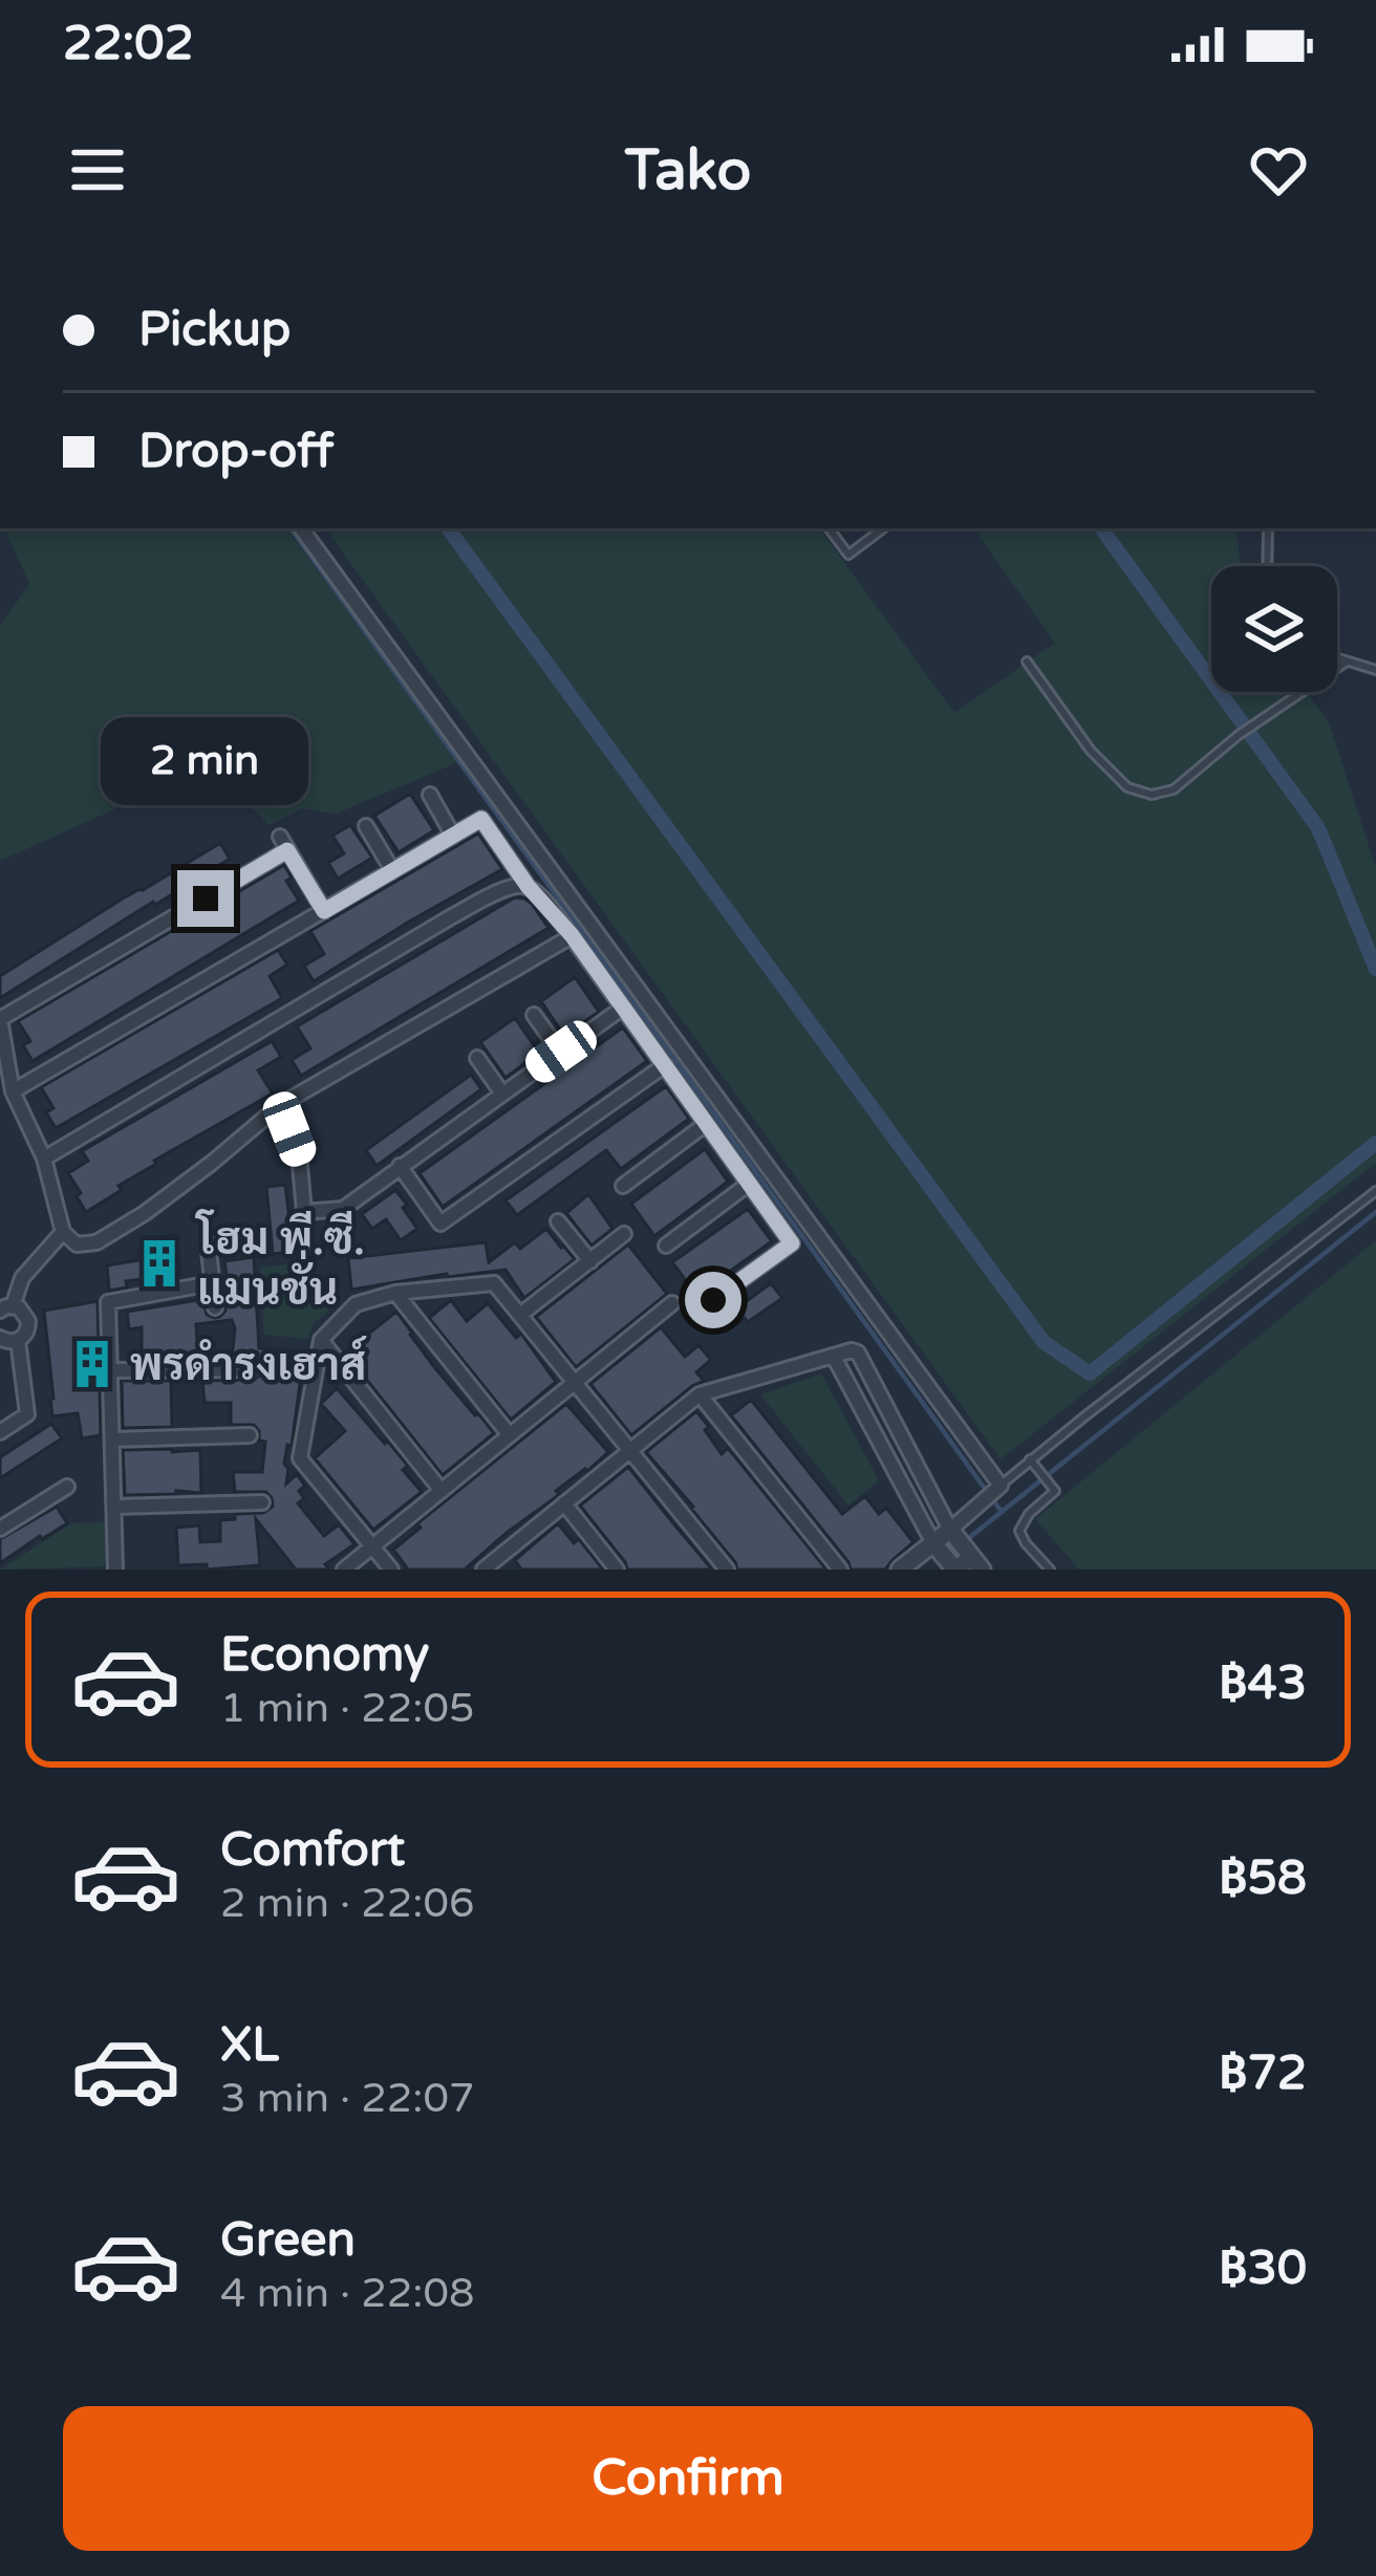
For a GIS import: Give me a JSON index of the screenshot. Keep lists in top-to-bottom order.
{
  "places": {
    "building": ["โฮม พี.ซี. แมนชั่น", "พรดำรงเฮาส์"]
  },
  "page": {
    "status": "22:02",
    "header": "Tako",
    "banner": ["Pickup", "Drop-off"],
    "bubble": "2 min",
    "list": [
      {
        "name": "Economy",
        "note": "1 min · 22:05",
        "value": "฿43"
      },
      {
        "name": "Comfort",
        "note": "2 min · 22:06",
        "value": "฿58"
      },
      {
        "name": "XL",
        "note": "3 min · 22:07",
        "value": "฿72"
      },
      {
        "name": "Green",
        "note": "4 min · 22:08",
        "value": "฿30"
      }
    ],
    "buttons": "Confirm"
  }
}
